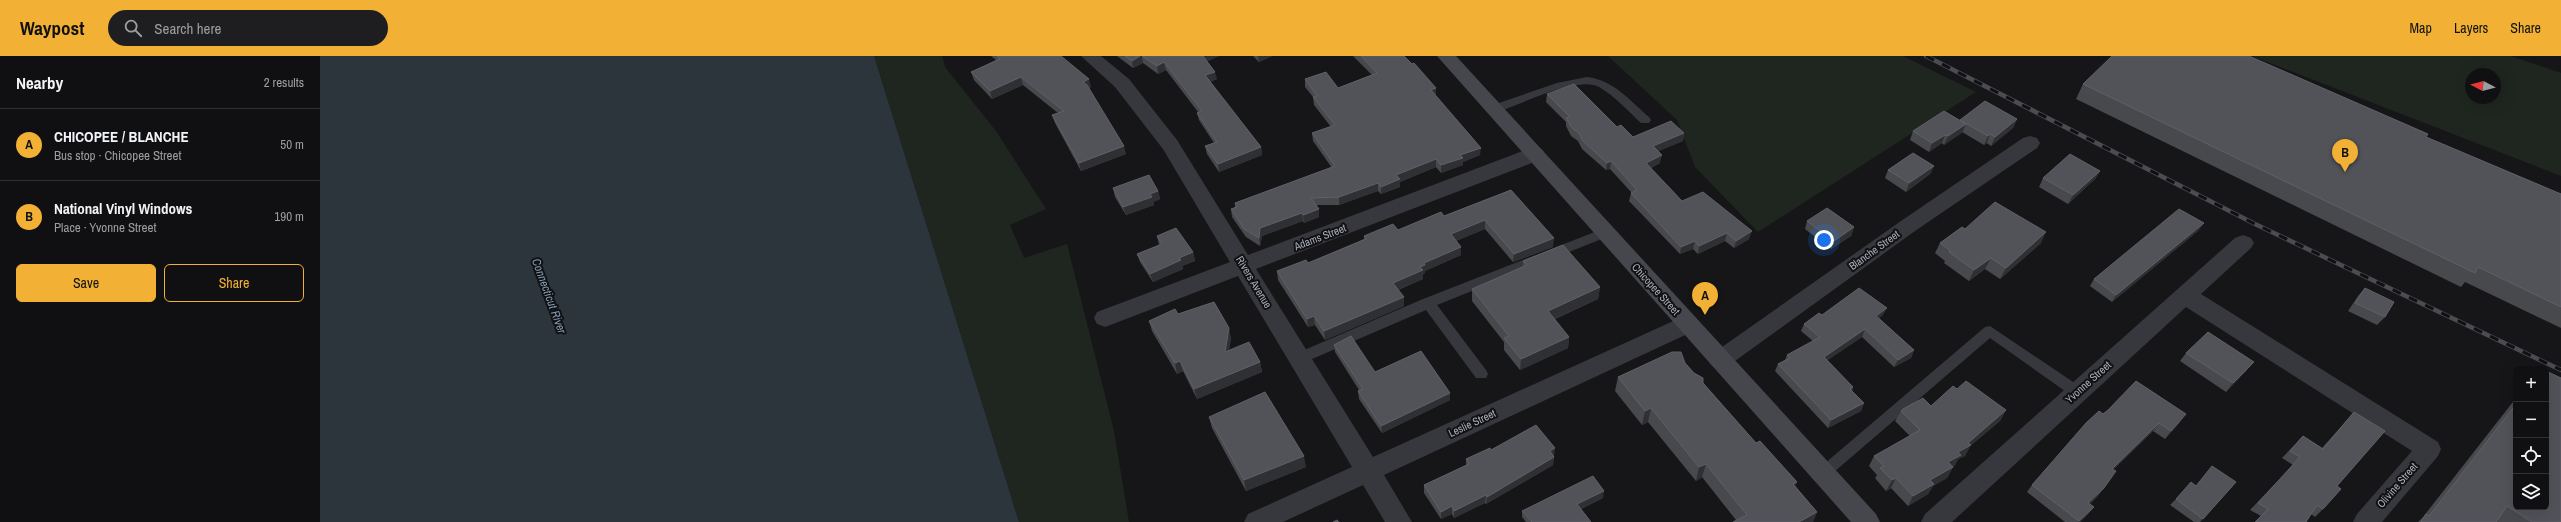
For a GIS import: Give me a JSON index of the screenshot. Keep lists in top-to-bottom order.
{
  "streets": {
    "main road": ["Chicopee Street"],
    "street": [
      "Adams Street",
      "Blanche Street",
      "Rivers Avenue",
      "Yvonne Street",
      "Leslie Street",
      "Olivine Street"
    ]
  },
  "crossings": [
    ["Adams Street", "Rivers Avenue"],
    ["Adams Street", "Chicopee Street"],
    ["Blanche Street", "Chicopee Street"],
    ["Rivers Avenue", "Leslie Street"],
    ["Chicopee Street", "Leslie Street"],
    ["Yvonne Street", "Olivine Street"]
  ],
  "water": ["Connecticut River"],
  "north": "left",
  "page": {
    "header": "Waypost",
    "search": "Search here",
    "nav": ["Map", "Layers", "Share"],
    "heading": ["Nearby", "2 results"],
    "list": [
      {
        "mark": "A",
        "name": "CHICOPEE / BLANCHE",
        "note": "Bus stop · Chicopee Street",
        "value": "50 m"
      },
      {
        "mark": "B",
        "name": "National Vinyl Windows",
        "note": "Place · Yvonne Street",
        "value": "190 m"
      }
    ],
    "pins": ["B", "A"],
    "buttons": ["Save", "Share"],
    "map_buttons": ["+", "−"]
  }
}
